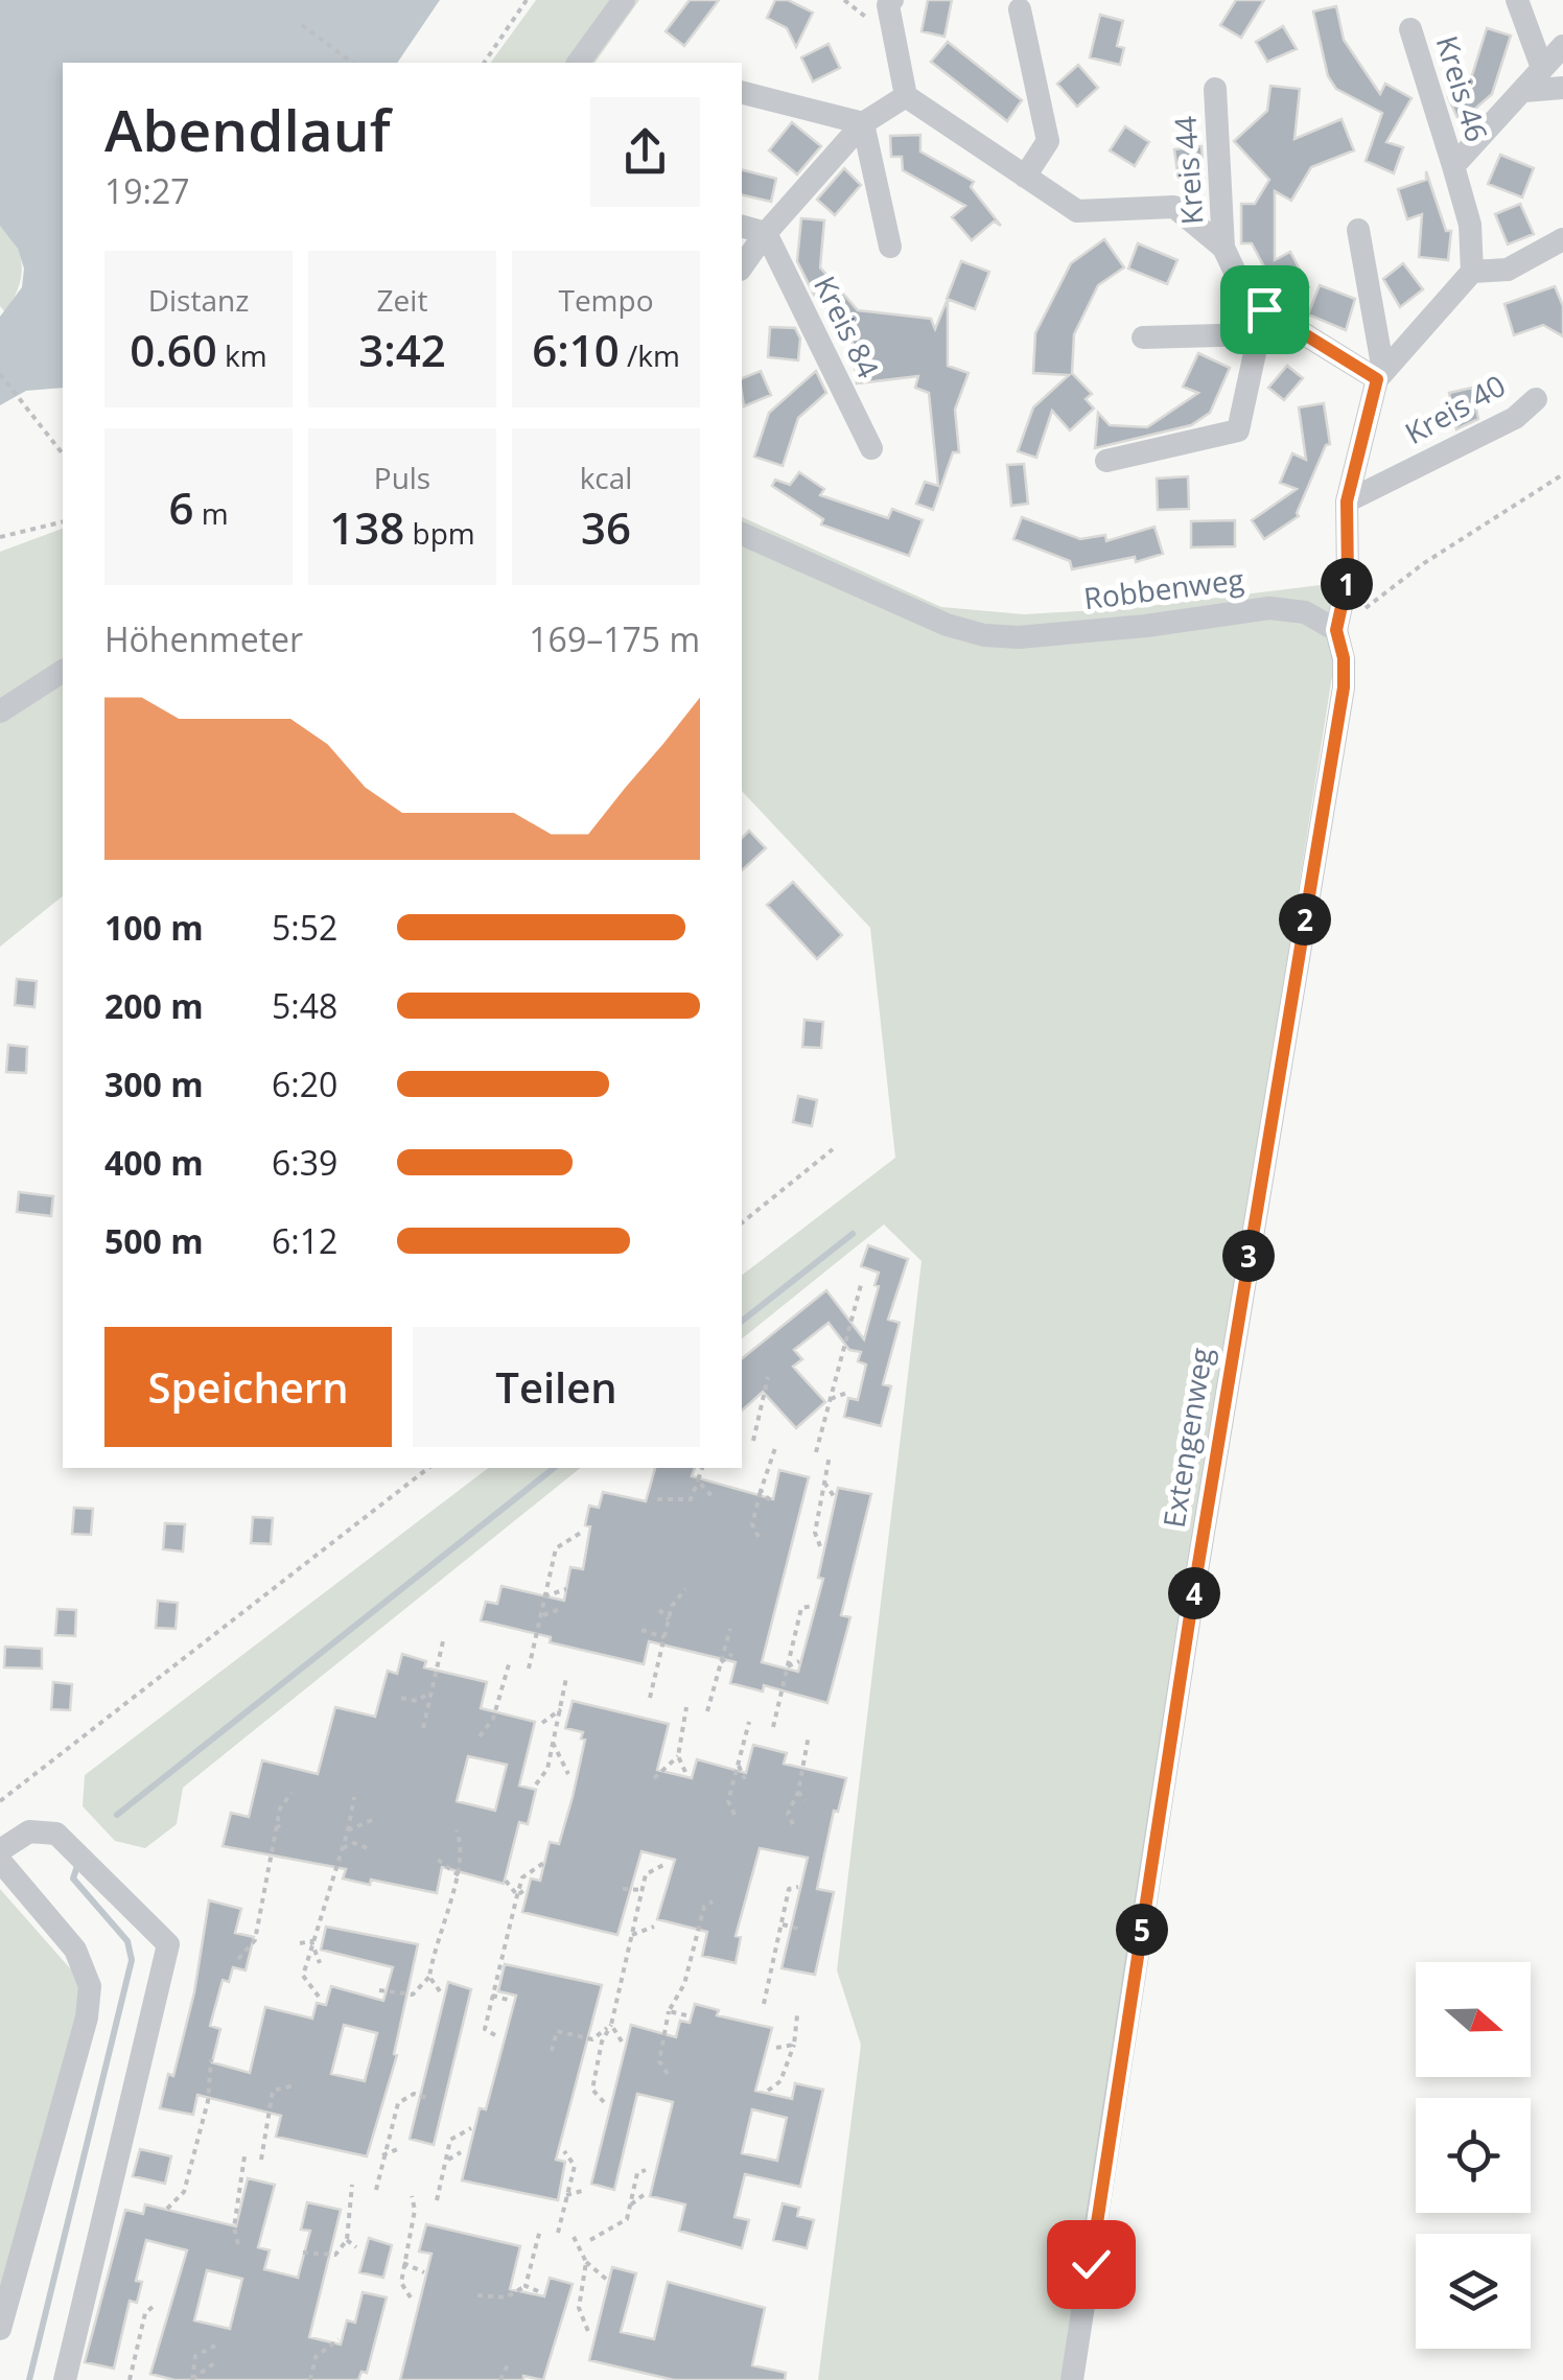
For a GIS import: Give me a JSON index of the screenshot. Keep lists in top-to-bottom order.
{
  "streets": {
    "street": [
      "Kreis 46",
      "Kreis 44",
      "Kreis 84",
      "Kreis 40",
      "Robbenweg",
      "Extengenweg"
    ]
  },
  "crossings": [
    ["Robbenweg", "Extengenweg"]
  ],
  "north": "right",
  "page": {
    "heading": ["Abendlauf", "19:27"],
    "stats": [
      ["Distanz", "0.60 km"],
      ["Zeit", "3:42"],
      ["Tempo", "6:10 /km"],
      ["6 m"],
      ["Puls", "138 bpm"],
      ["kcal", "36"]
    ],
    "pins": [
      "1",
      "2",
      "3",
      "4",
      "5"
    ],
    "chart": ["Höhenmeter", "169–175 m"],
    "list": [
      {
        "name": "100 m",
        "note": "5:52"
      },
      {
        "name": "200 m",
        "note": "5:48"
      },
      {
        "name": "300 m",
        "note": "6:20"
      },
      {
        "name": "400 m",
        "note": "6:39"
      },
      {
        "name": "500 m",
        "note": "6:12"
      }
    ],
    "buttons": ["Speichern", "Teilen"]
  }
}
